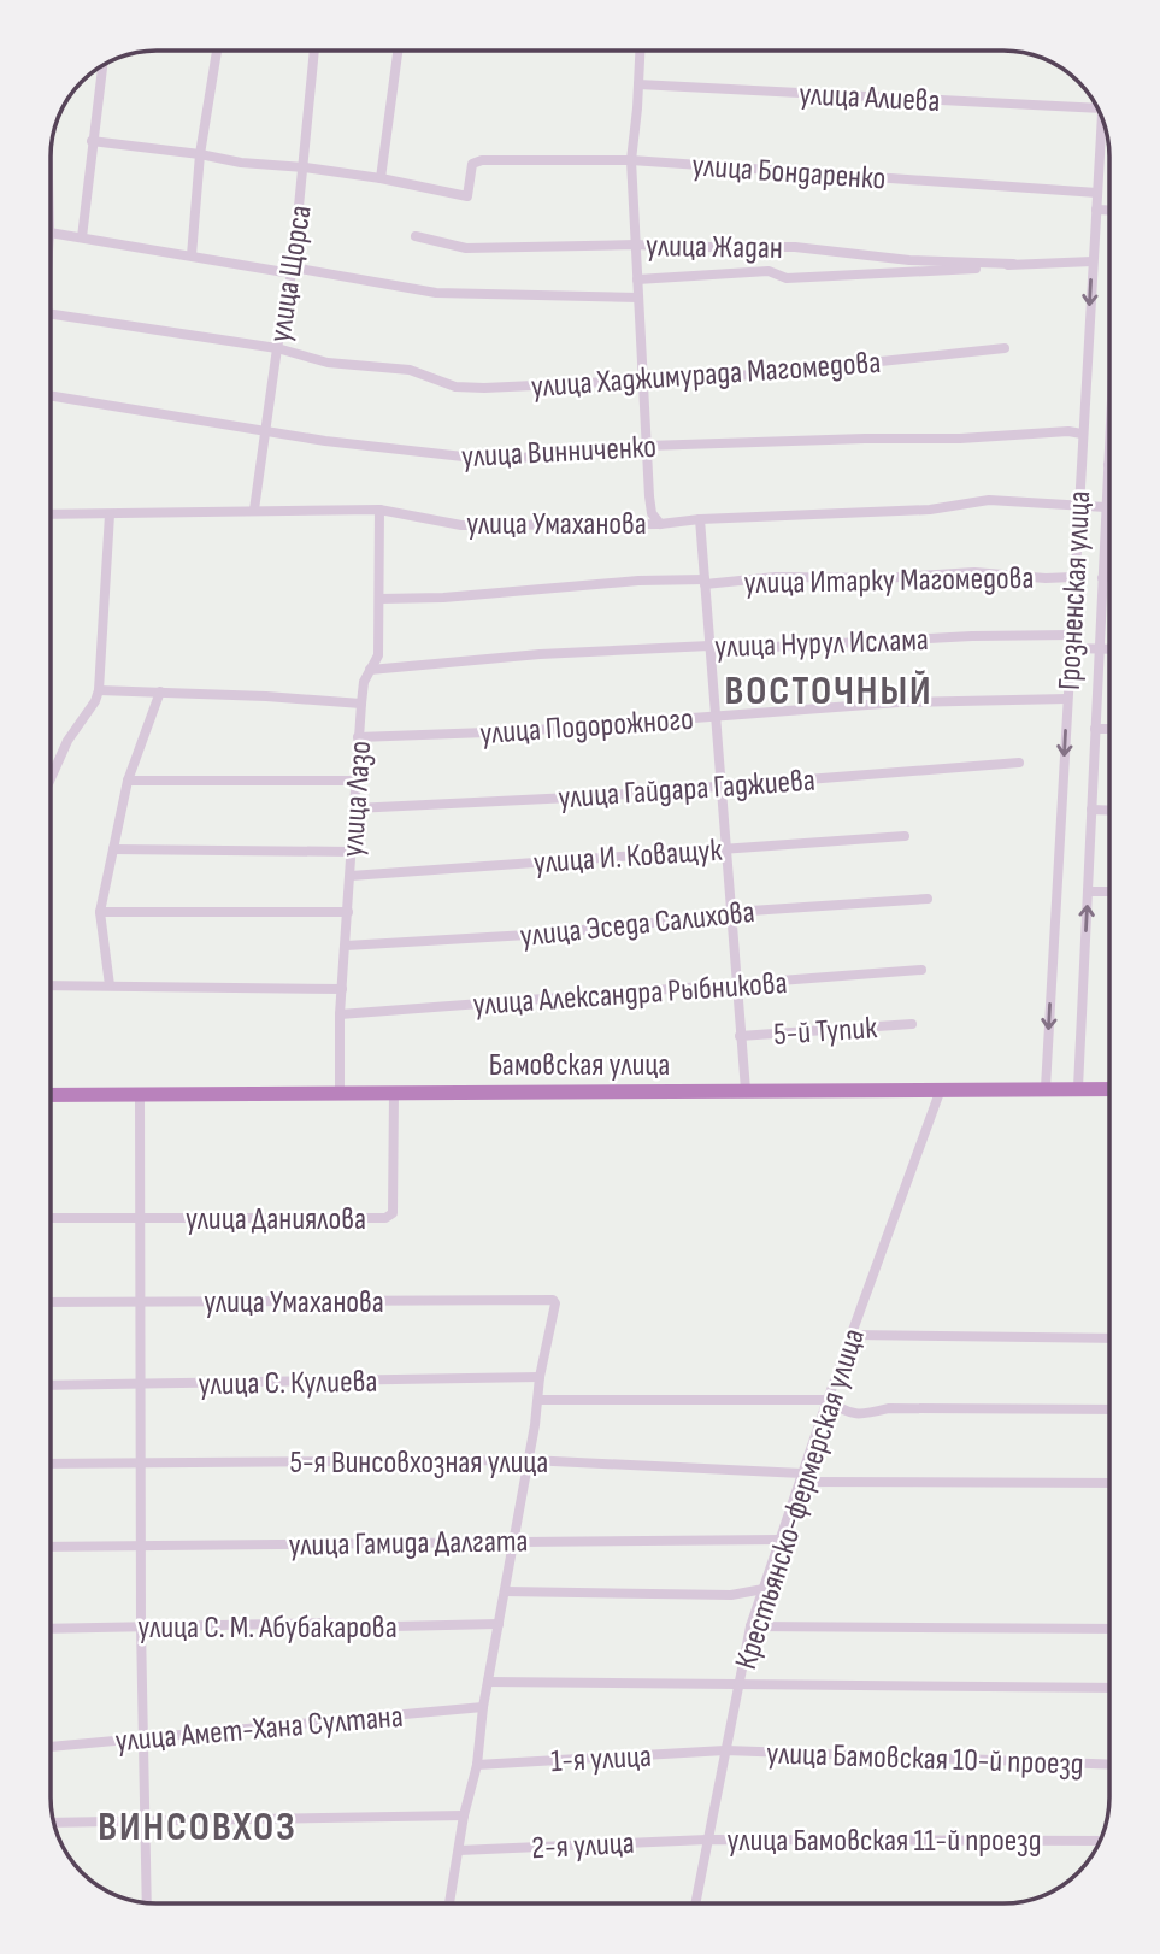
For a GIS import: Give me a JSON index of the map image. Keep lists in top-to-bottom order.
{
  "streets": {
    "highway": ["Бамовская улица"],
    "street": [
      "улица Алиева",
      "улица Бондаренко",
      "улица Жадан",
      "улица Щорса",
      "улица Хаджимурада Магомедова",
      "улица Винниченко",
      "улица Умаханова",
      "улица Итарку Магомедова",
      "Грозненская улица",
      "улица Нурул Ислама",
      "улица Подорожного",
      "улица Гайдара Гаджиева",
      "улица Лазо",
      "улица И. Коващук",
      "улица Эседа Салихова",
      "улица Александра Рыбникова",
      "5-й Тупик",
      "улица Даниялова",
      "улица С. Кулиева",
      "5-я Винсовхозная улица",
      "Крестьянско-фермерская улица",
      "улица Гамида Далгата",
      "улица С. М. Абубакарова",
      "улица Амет-Хана Султана",
      "1-я улица",
      "улица Бамовская 10-й проезд",
      "улица Бамовская 11-й проезд",
      "2-я улица"
    ]
  },
  "crossings": [
    ["улица Бондаренко", "Грозненская улица"],
    ["улица Щорса", "улица Хаджимурада Магомедова"],
    ["улица Щорса", "улица Винниченко"],
    ["улица Щорса", "улица Умаханова"],
    ["улица Винниченко", "Грозненская улица"],
    ["улица Умаханова", "Грозненская улица"],
    ["улица Умаханова", "улица Лазо"],
    ["улица Умаханова", "улица С. Кулиева"],
    ["улица Итарку Магомедова", "Грозненская улица"],
    ["улица Итарку Магомедова", "улица Лазо"],
    ["Грозненская улица", "улица Нурул Ислама"],
    ["Грозненская улица", "улица Подорожного"],
    ["Грозненская улица", "Бамовская улица"],
    ["улица Нурул Ислама", "улица Лазо"],
    ["улица Подорожного", "улица Лазо"],
    ["улица Гайдара Гаджиева", "улица Лазо"],
    ["улица Лазо", "улица И. Коващук"],
    ["улица Лазо", "улица Эседа Салихова"],
    ["улица Лазо", "улица Александра Рыбникова"],
    ["улица Лазо", "Бамовская улица"],
    ["Бамовская улица", "улица Даниялова"],
    ["Бамовская улица", "Крестьянско-фермерская улица"],
    ["5-я Винсовхозная улица", "Крестьянско-фермерская улица"],
    ["Крестьянско-фермерская улица", "улица Гамида Далгата"],
    ["Крестьянско-фермерская улица", "1-я улица"],
    ["Крестьянско-фермерская улица", "улица Бамовская 10-й проезд"],
    ["Крестьянско-фермерская улица", "улица Бамовская 11-й проезд"],
    ["Крестьянско-фермерская улица", "2-я улица"],
    ["1-я улица", "улица Бамовская 10-й проезд"],
    ["улица Бамовская 11-й проезд", "2-я улица"]
  ],
  "districts": ["ВОСТОЧНЫЙ", "ВИНСОВХОЗ"]
}
